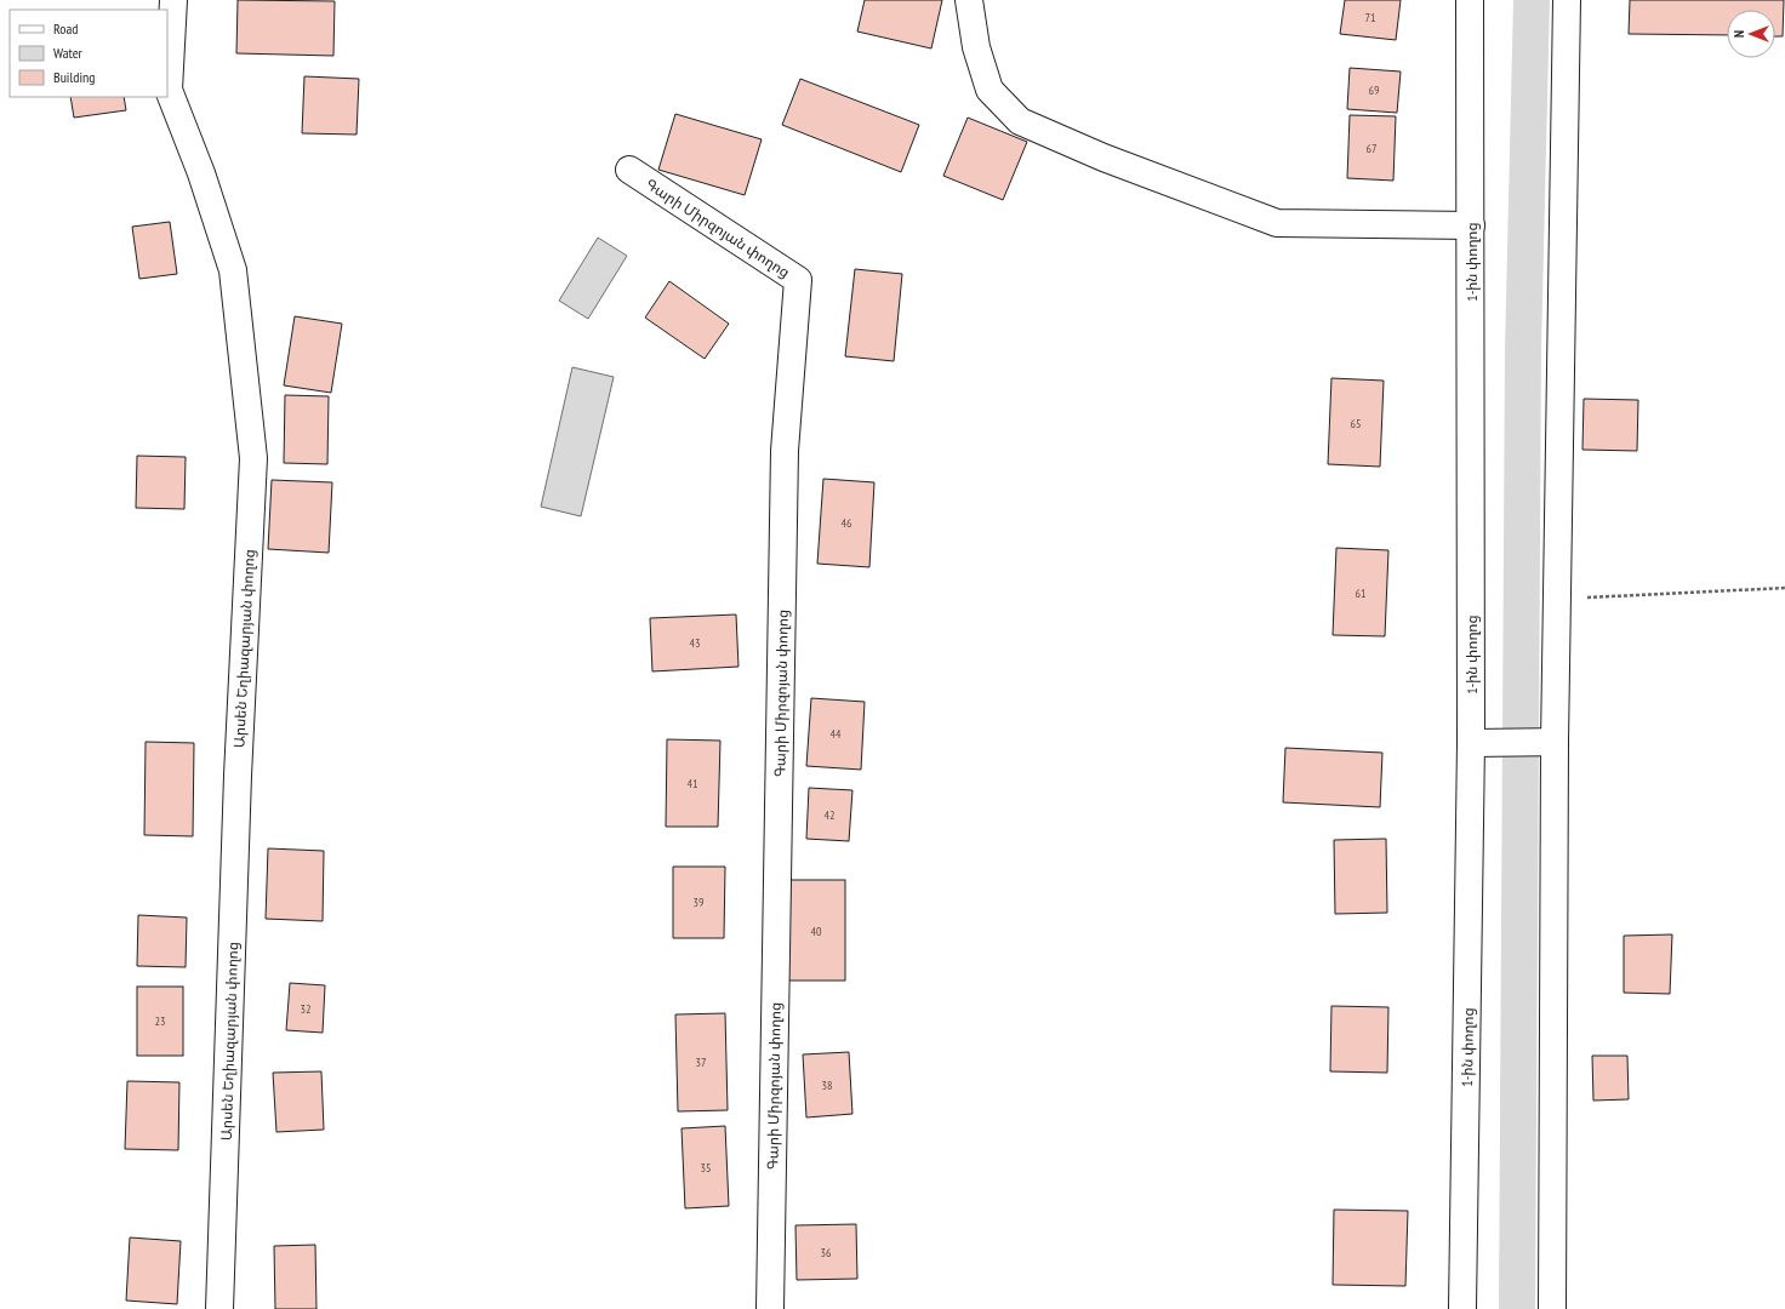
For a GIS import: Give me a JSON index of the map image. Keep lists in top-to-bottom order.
{
  "streets": {
    "street": ["Գարի Միրզոյան փողոց", "1-ին փողոց", "Արսեն Եղիազարյան փողոց"]
  },
  "house_numbers": [
    "71",
    "69",
    "67",
    "65",
    "46",
    "61",
    "43",
    "44",
    "41",
    "42",
    "39",
    "40",
    "32",
    "23",
    "37",
    "38",
    "35",
    "36"
  ],
  "legend": ["Road", "Water", "Building"],
  "north": "left"
}
